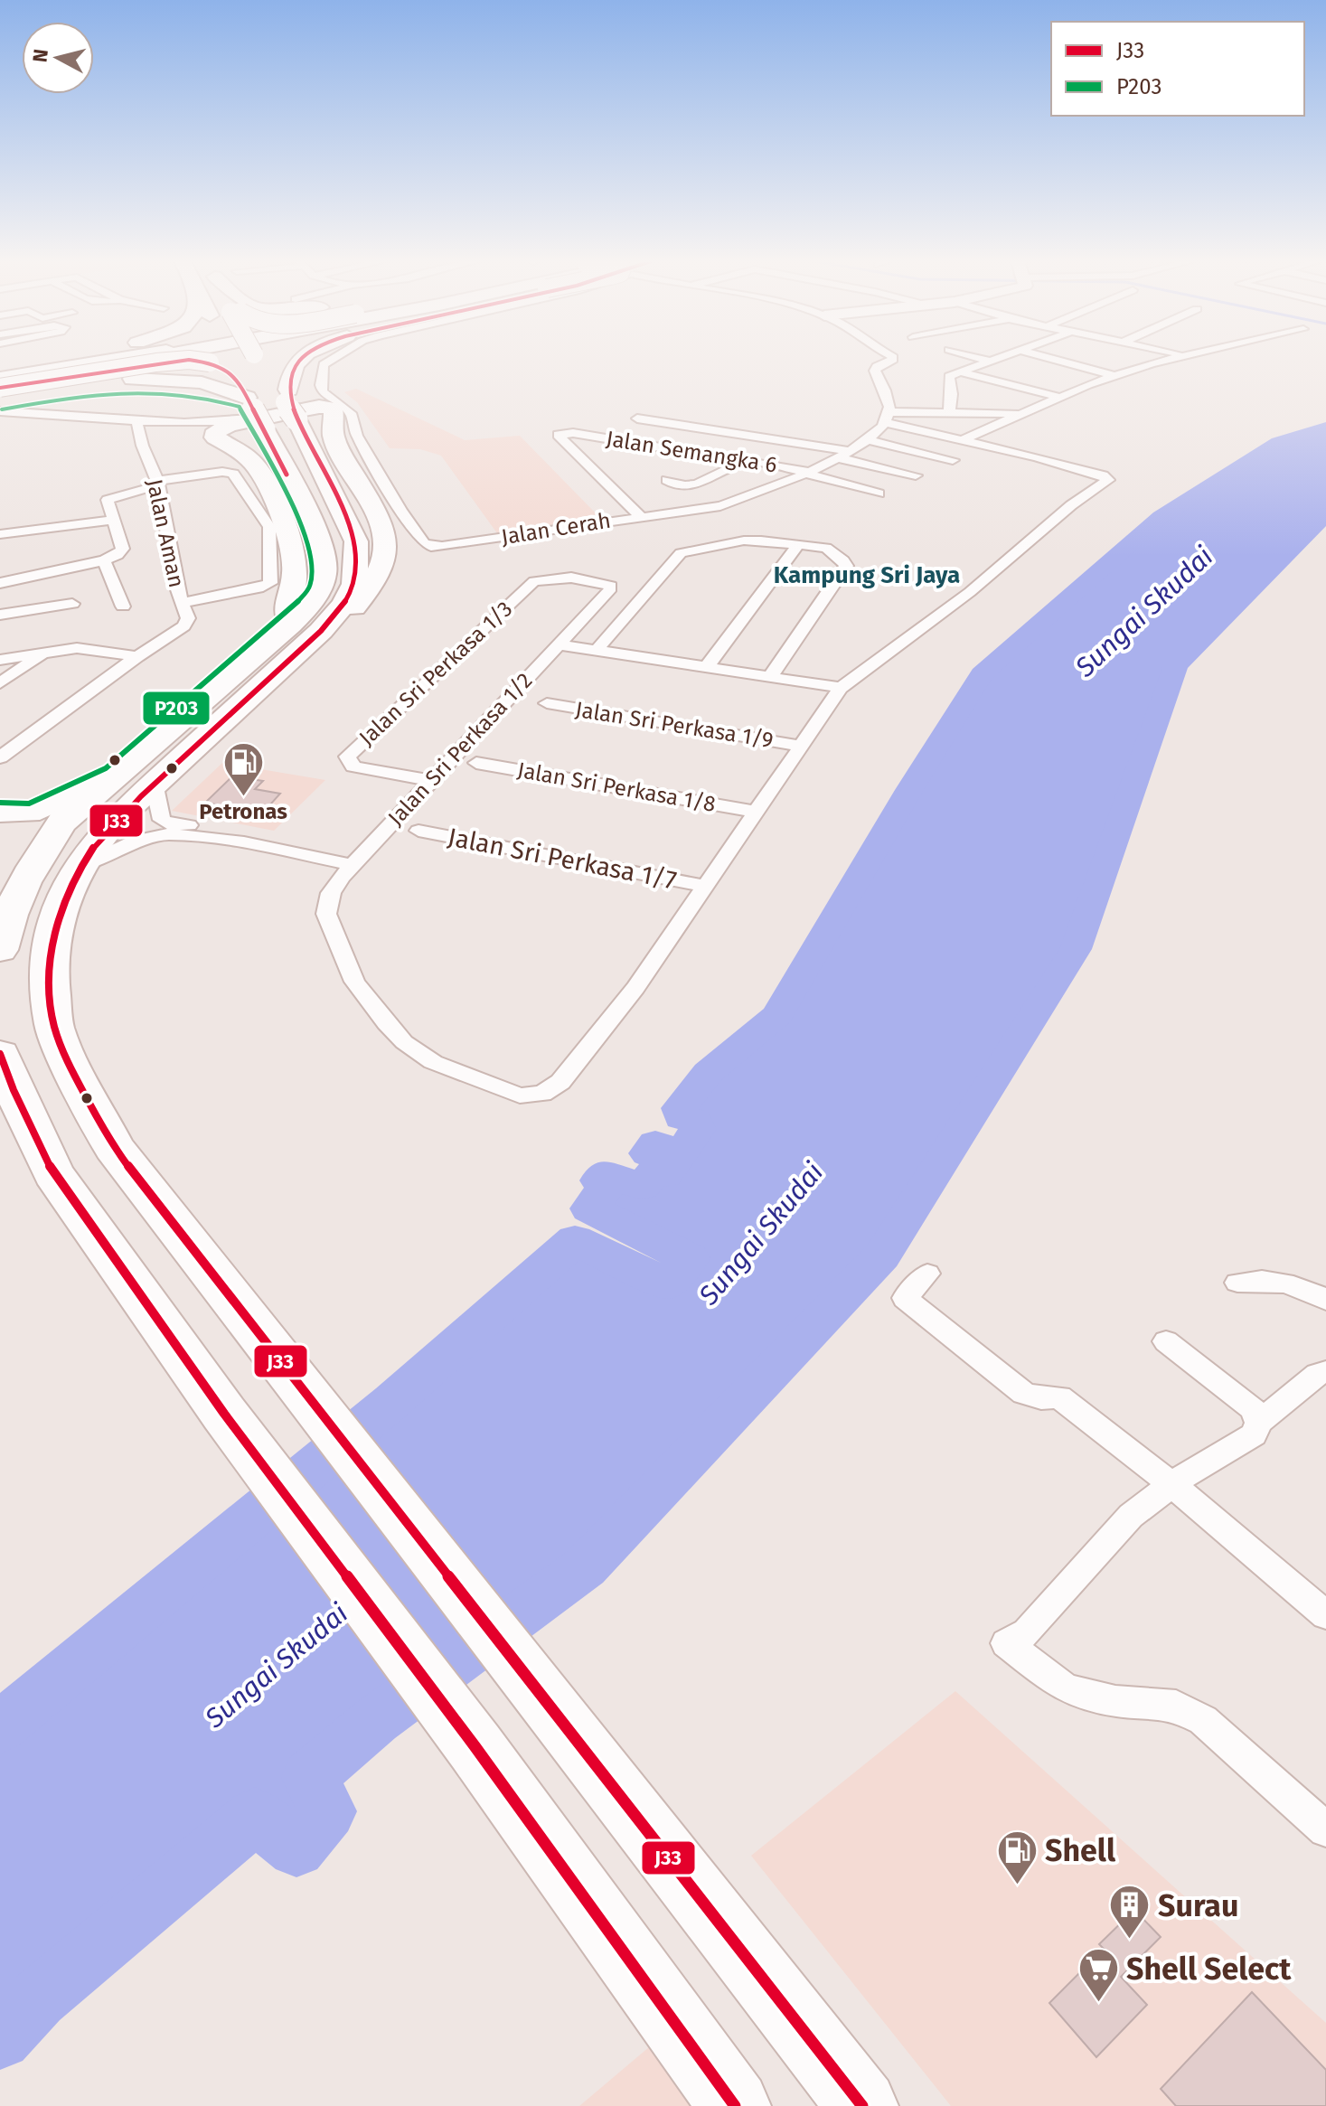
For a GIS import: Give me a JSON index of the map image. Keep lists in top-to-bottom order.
{
  "streets": {
    "street": [
      "Jalan Semangka 6",
      "Jalan Cerah",
      "Jalan Aman",
      "Jalan Sri Perkasa 1/3",
      "Jalan Sri Perkasa 1/9",
      "Jalan Sri Perkasa 1/2",
      "Jalan Sri Perkasa 1/8",
      "Jalan Sri Perkasa 1/7"
    ]
  },
  "crossings": [
    ["Jalan Semangka 6", "Jalan Cerah"],
    ["Jalan Sri Perkasa 1/3", "Jalan Sri Perkasa 1/2"],
    ["Jalan Sri Perkasa 1/9", "Jalan Sri Perkasa 1/2"],
    ["Jalan Sri Perkasa 1/2", "Jalan Sri Perkasa 1/8"],
    ["Jalan Sri Perkasa 1/2", "Jalan Sri Perkasa 1/7"]
  ],
  "districts": ["Kampung Sri Jaya"],
  "water": ["Sungai Skudai"],
  "places": {
    "fuel station": ["Petronas", "Shell"],
    "building": ["Surau"],
    "supermarket": ["Shell Select"]
  },
  "lines": ["transit line J33", "transit line P203"],
  "legend": ["J33", "P203"],
  "north": "left"
}
